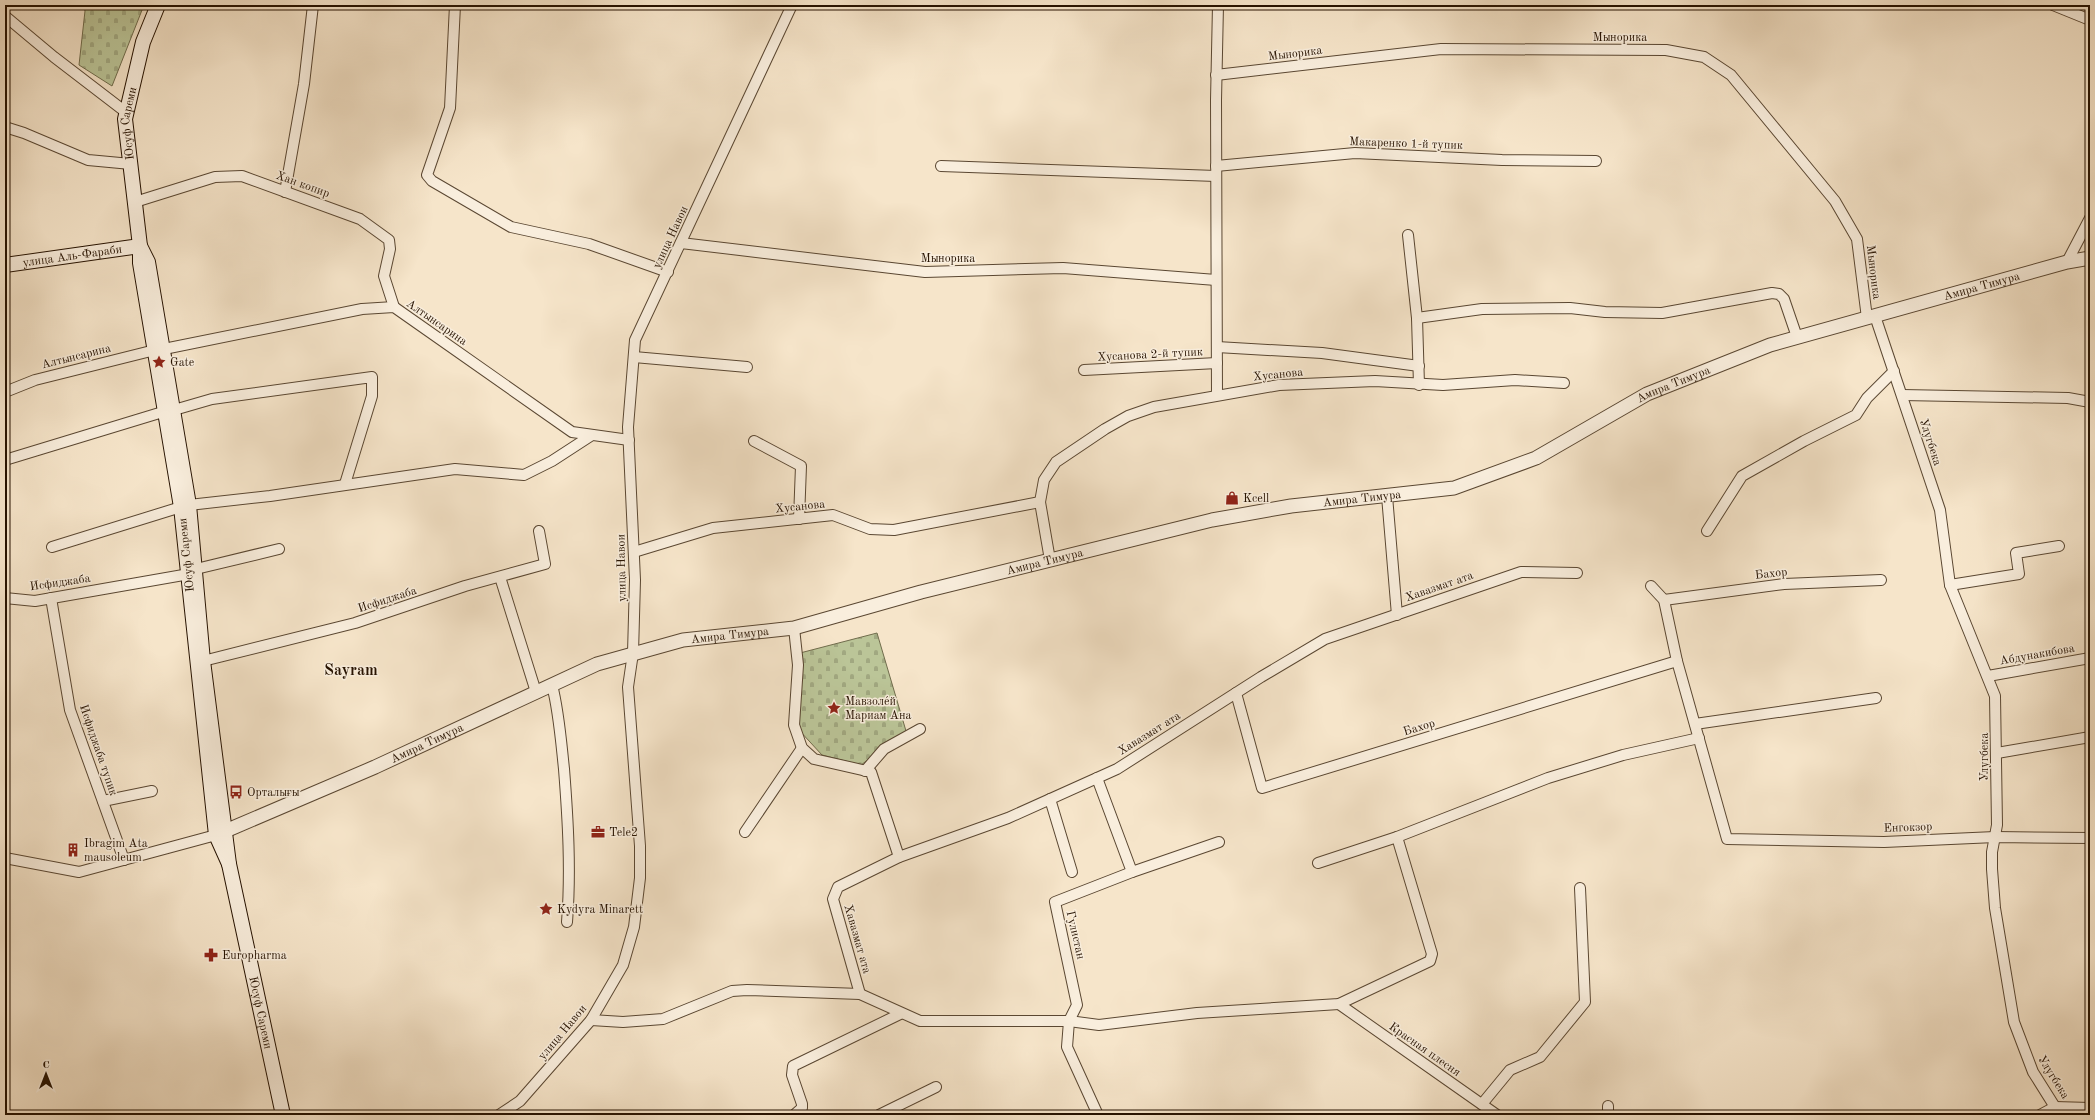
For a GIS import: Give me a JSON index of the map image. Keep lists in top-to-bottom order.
{
  "streets": {
    "main road": ["Юсуф Сареми", "улица Аль-Фараби"],
    "street": [
      "Мынорика",
      "Макаренко 1-й тупик",
      "Хан копир",
      "улица Навои",
      "Амира Тимура",
      "Алтынсарина",
      "Хусанова 2-й тупик",
      "Хусанова",
      "Улугбека",
      "Бахор",
      "Исфиджаба",
      "Хавазмат ата",
      "Абдунакибова",
      "Исфиджаба тупик",
      "Енгокзор",
      "Гулистан",
      "Красная плесня"
    ]
  },
  "crossings": [
    ["Мынорика", "улица Навои"],
    ["Мынорика", "Амира Тимура"],
    ["Мынорика", "Улугбека"],
    ["Юсуф Сареми", "Хан копир"],
    ["Юсуф Сареми", "улица Аль-Фараби"],
    ["Юсуф Сареми", "Амира Тимура"],
    ["Юсуф Сареми", "Алтынсарина"],
    ["Юсуф Сареми", "Исфиджаба"],
    ["Хан копир", "Алтынсарина"],
    ["улица Навои", "Амира Тимура"],
    ["улица Навои", "Алтынсарина"],
    ["улица Навои", "Хусанова"],
    ["Амира Тимура", "Хусанова"],
    ["Амира Тимура", "Улугбека"],
    ["Амира Тимура", "Исфиджаба тупик"],
    ["Улугбека", "Абдунакибова"],
    ["Улугбека", "Енгокзор"],
    ["Бахор", "Хавазмат ата"],
    ["Исфиджаба", "Исфиджаба тупик"]
  ],
  "districts": ["Sayram"],
  "places": {
    "place": ["Gate", "Мавзоле́й Мариам Ана", "Kydyra Minarett"],
    "shop": ["Kcell"],
    "bus stop": ["Орталығы"],
    "office": ["Tele2"],
    "building": ["Ibragim Ata mausoleum"],
    "pharmacy": ["Europharma"]
  },
  "north": "top"
}
